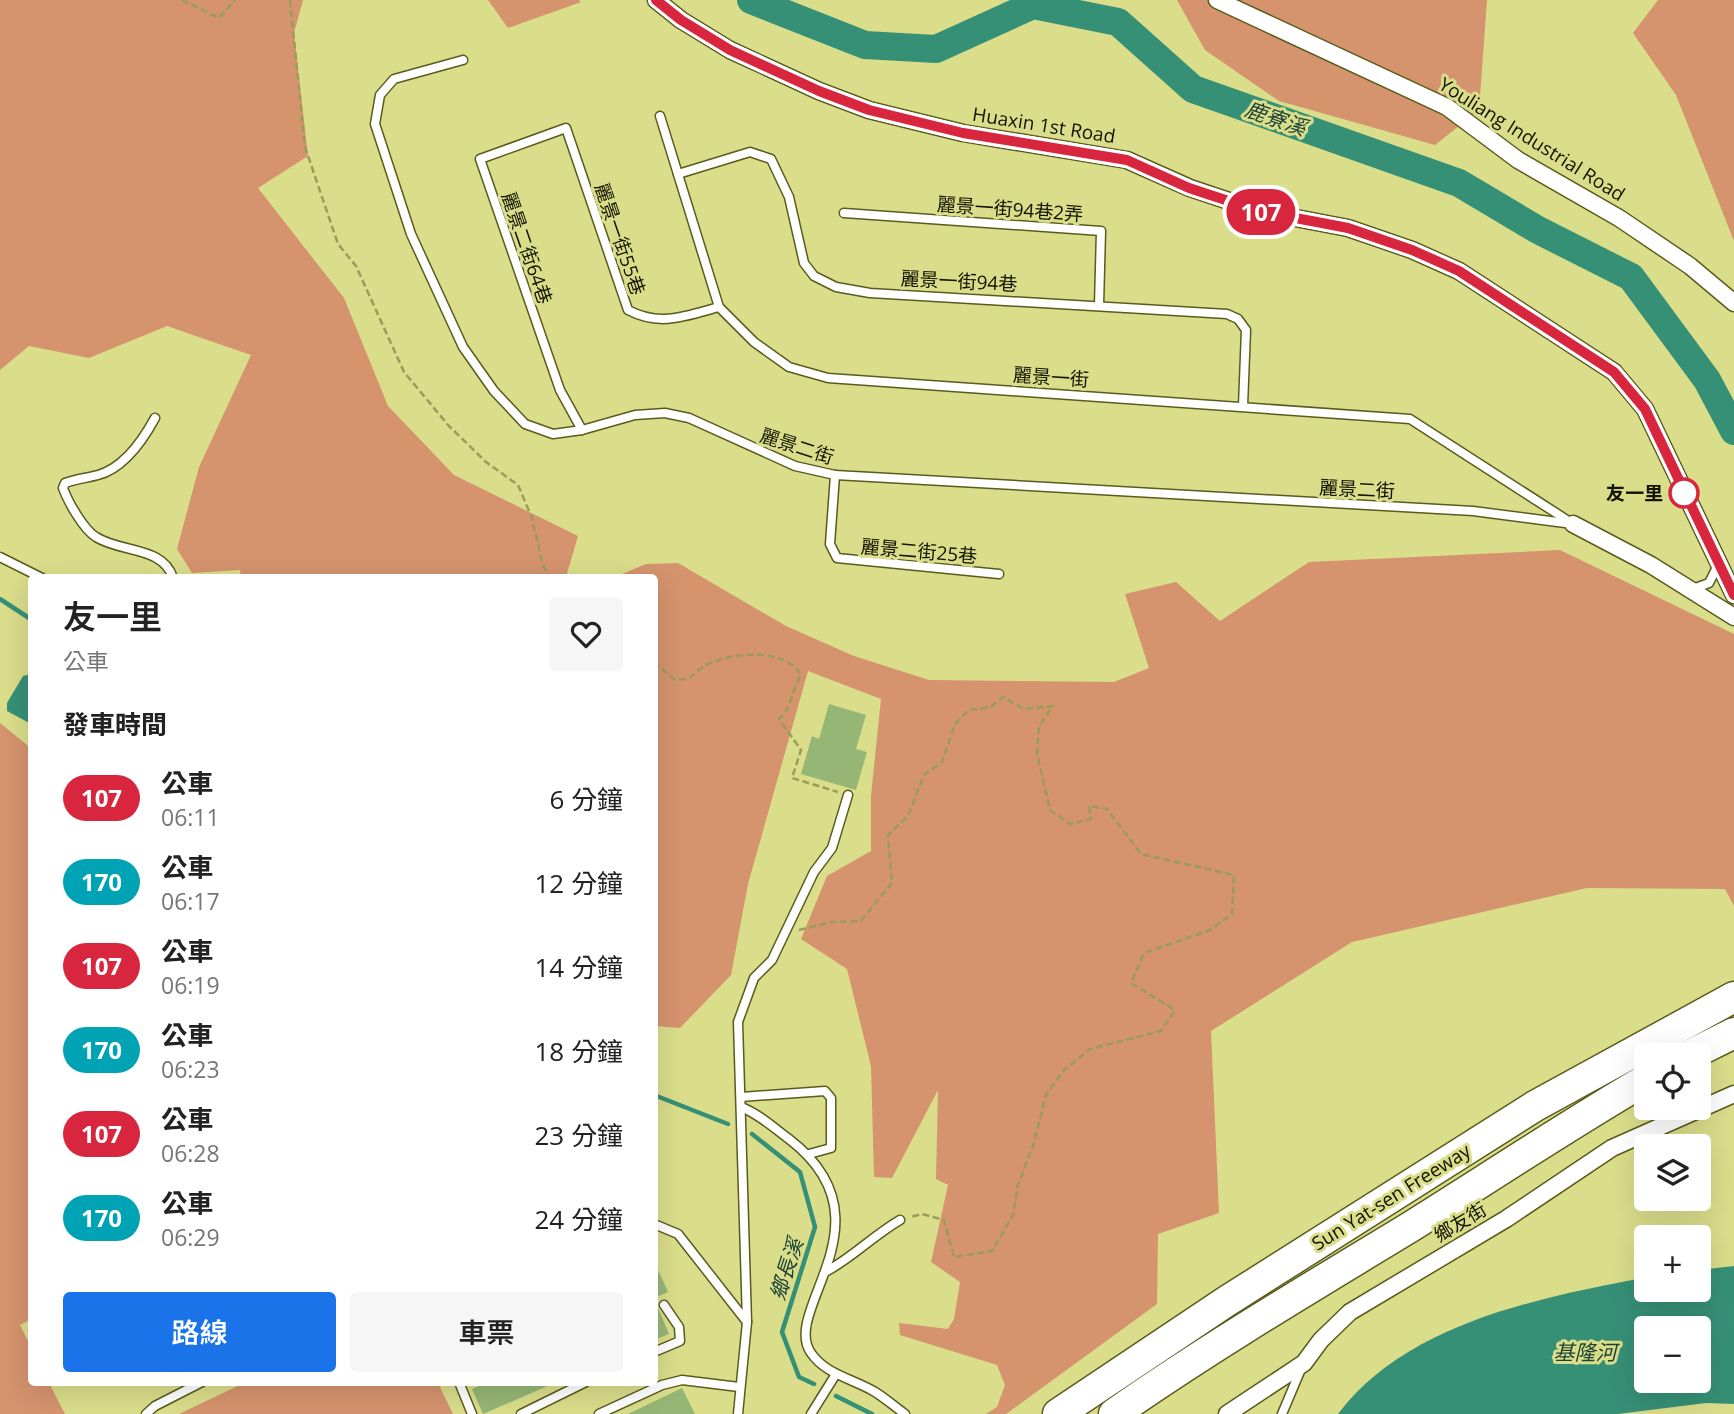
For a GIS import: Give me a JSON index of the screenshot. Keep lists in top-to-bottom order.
{
  "streets": {
    "highway": ["Sun Yat-sen Freeway"],
    "street": ["Huaxin 1st Road", "Youliang Industrial Road", "鄉友街"],
    "lane": [
      "麗景一街94巷2弄",
      "麗景一街55巷",
      "麗景二街64巷",
      "麗景一街94巷",
      "麗景一街",
      "麗景二街",
      "麗景二街25巷"
    ]
  },
  "crossings": [
    ["麗景一街94巷2弄", "麗景一街94巷"],
    ["麗景一街55巷", "麗景二街64巷"],
    ["麗景一街55巷", "麗景一街"],
    ["麗景二街64巷", "麗景二街"],
    ["麗景一街94巷", "麗景一街"],
    ["麗景一街", "麗景二街"],
    ["麗景二街", "麗景二街25巷"]
  ],
  "water": ["鹿寮溪", "鄉長溪", "基隆河"],
  "places": ["友一里"],
  "lines": ["bus line 107"],
  "page": {
    "on_map": "107",
    "heading": [
      ["友一里", "公車"],
      "發車時間"
    ],
    "list": [
      {
        "mark": "107",
        "name": "公車",
        "note": "06:11",
        "value": "6 分鐘"
      },
      {
        "mark": "170",
        "name": "公車",
        "note": "06:17",
        "value": "12 分鐘"
      },
      {
        "mark": "107",
        "name": "公車",
        "note": "06:19",
        "value": "14 分鐘"
      },
      {
        "mark": "170",
        "name": "公車",
        "note": "06:23",
        "value": "18 分鐘"
      },
      {
        "mark": "107",
        "name": "公車",
        "note": "06:28",
        "value": "23 分鐘"
      },
      {
        "mark": "170",
        "name": "公車",
        "note": "06:29",
        "value": "24 分鐘"
      }
    ],
    "map_buttons": ["+", "−"],
    "buttons": ["路線", "車票"]
  }
}
